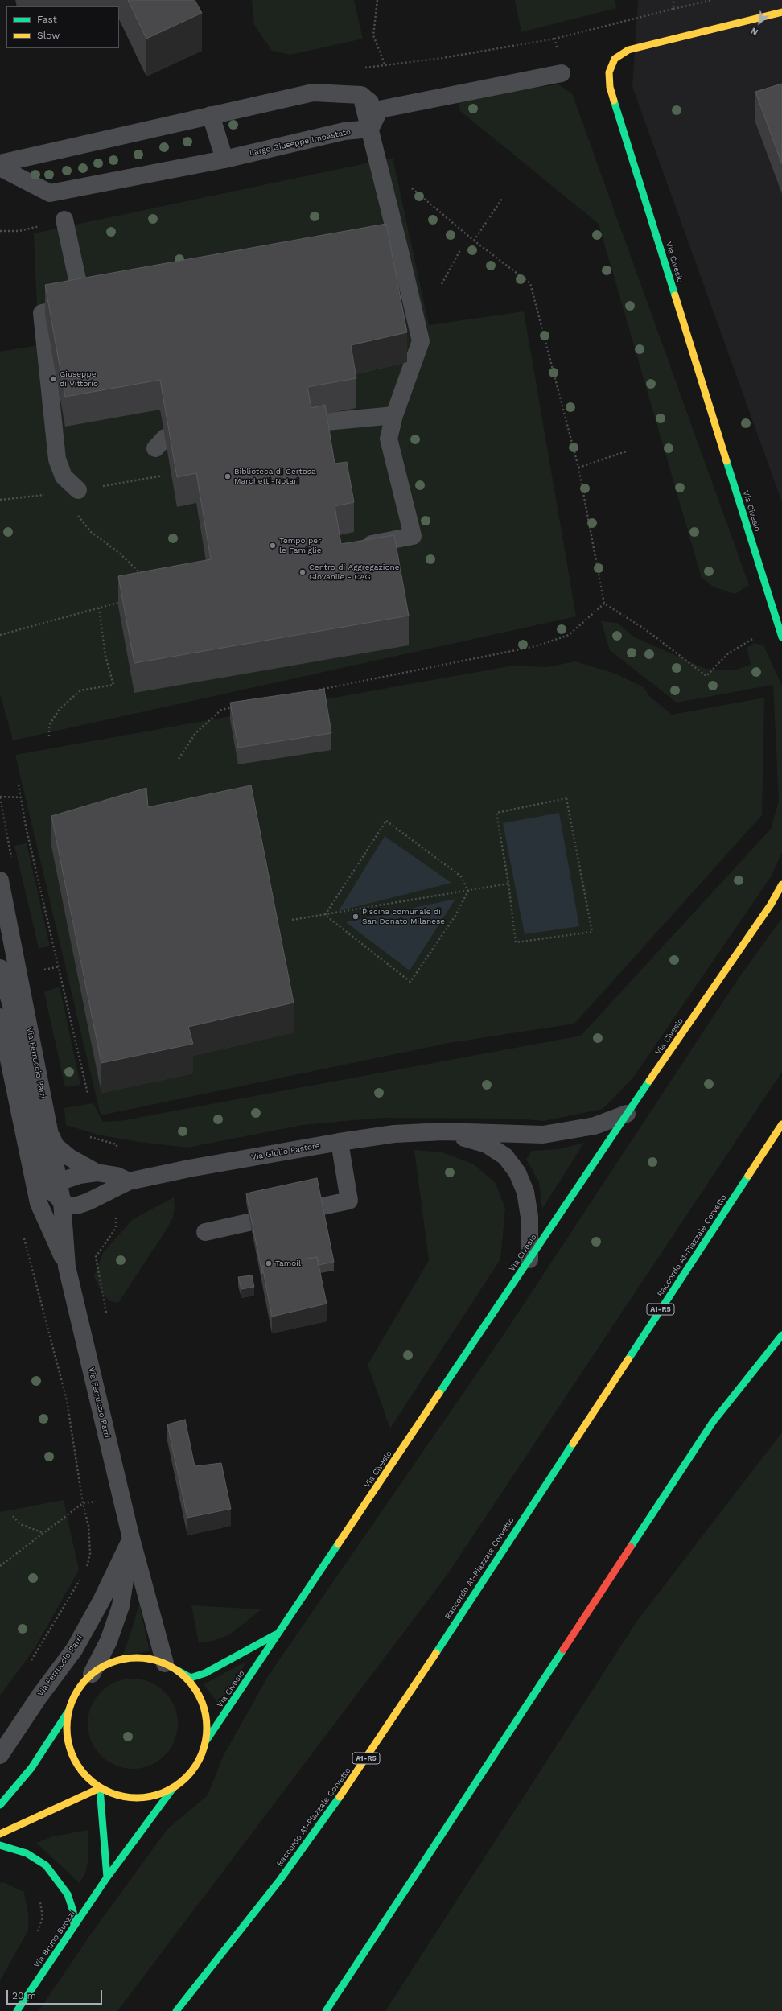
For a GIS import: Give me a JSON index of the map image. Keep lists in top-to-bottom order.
{
  "streets": {
    "main road": [
      "Via Civesio",
      "Via Ferruccio Parri",
      "Raccordo A1-Piazzale Corvetto",
      "A1-R5",
      "Via Bruno Buozzi"
    ],
    "street": ["Largo Giuseppe Impastato", "Via Giulio Pastore"]
  },
  "crossings": [
    ["Via Civesio", "Via Ferruccio Parri"],
    ["Via Civesio", "Via Giulio Pastore"],
    ["Via Ferruccio Parri", "Via Giulio Pastore"],
    ["Via Ferruccio Parri", "Via Bruno Buozzi"]
  ],
  "places": [
    "Giuseppe di Vittorio",
    "Biblioteca di Certosa Marchetti-Notari",
    "Tempo per le Famiglie",
    "Centro di Aggregazione Giovanile - CAG",
    "Piscina comunale di San Donato Milanese",
    "Tamoil"
  ],
  "legend": ["Fast", "Slow"],
  "scale_bar": "20 m",
  "north": "bottom left"
}
